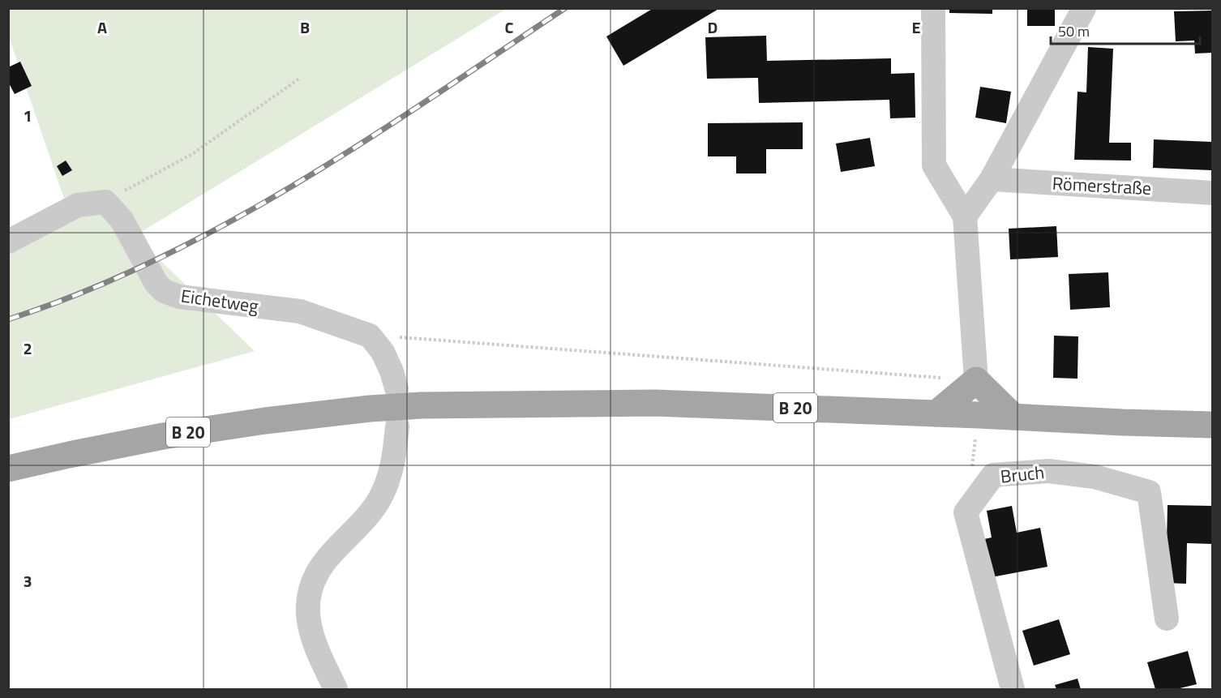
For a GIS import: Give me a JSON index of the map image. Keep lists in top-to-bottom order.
{
  "streets": {
    "main road": ["B 20"],
    "street": ["Römerstraße", "Eichetweg", "Bruch"]
  },
  "scale_bar": "50 m",
  "grid": {
    "columns": [
      "A",
      "B",
      "C",
      "D",
      "E"
    ],
    "rows": ["1", "2", "3"]
  }
}
